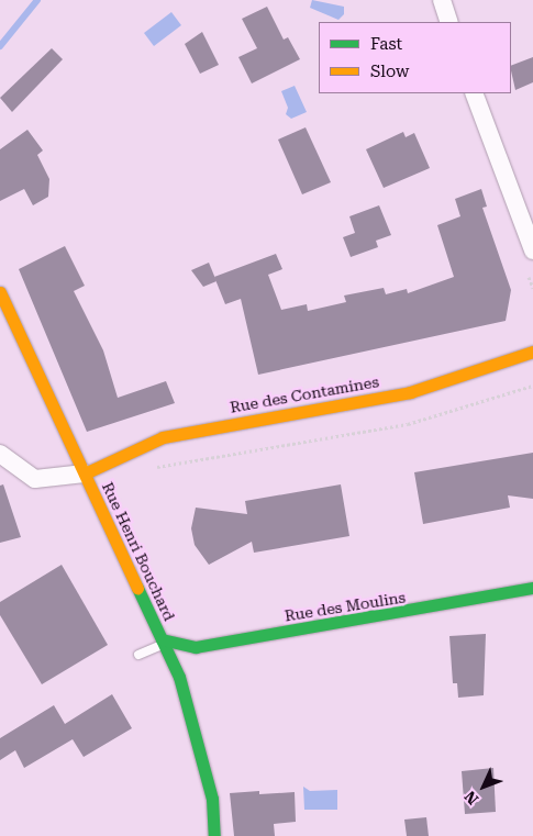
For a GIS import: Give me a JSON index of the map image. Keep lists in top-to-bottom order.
{
  "streets": {
    "street": ["Rue des Contamines", "Rue Henri Bouchard", "Rue des Moulins"]
  },
  "crossings": [
    ["Rue des Contamines", "Rue Henri Bouchard"],
    ["Rue Henri Bouchard", "Rue des Moulins"]
  ],
  "legend": ["Fast", "Slow"],
  "north": "bottom left"
}
